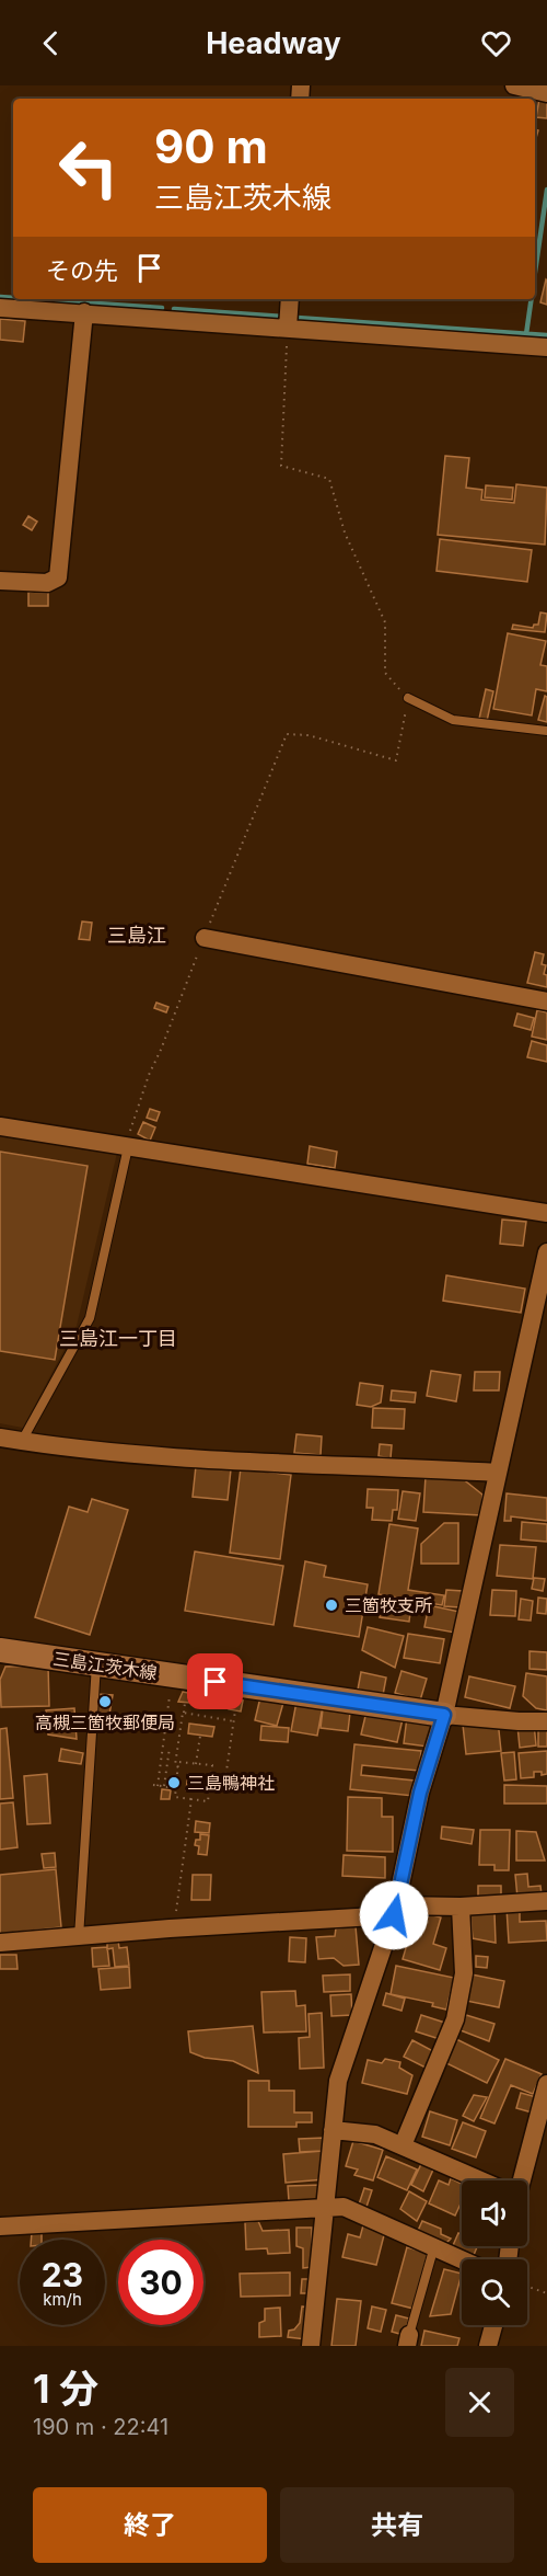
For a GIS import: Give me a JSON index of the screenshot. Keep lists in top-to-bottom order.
{
  "streets": {
    "main road": ["三島江茨木線"]
  },
  "districts": ["三島江", "三島江一丁目"],
  "places": ["三箇牧支所", "高槻三箇牧郵便局", "三島鴨神社"],
  "page": {
    "header": "Headway",
    "turn": ["90 m", "三島江茨木線"],
    "then": "その先",
    "speed": "23 km/h",
    "limit": "30",
    "heading": ["1 分", "190 m · 22:41"],
    "buttons": ["終了", "共有"]
  }
}
